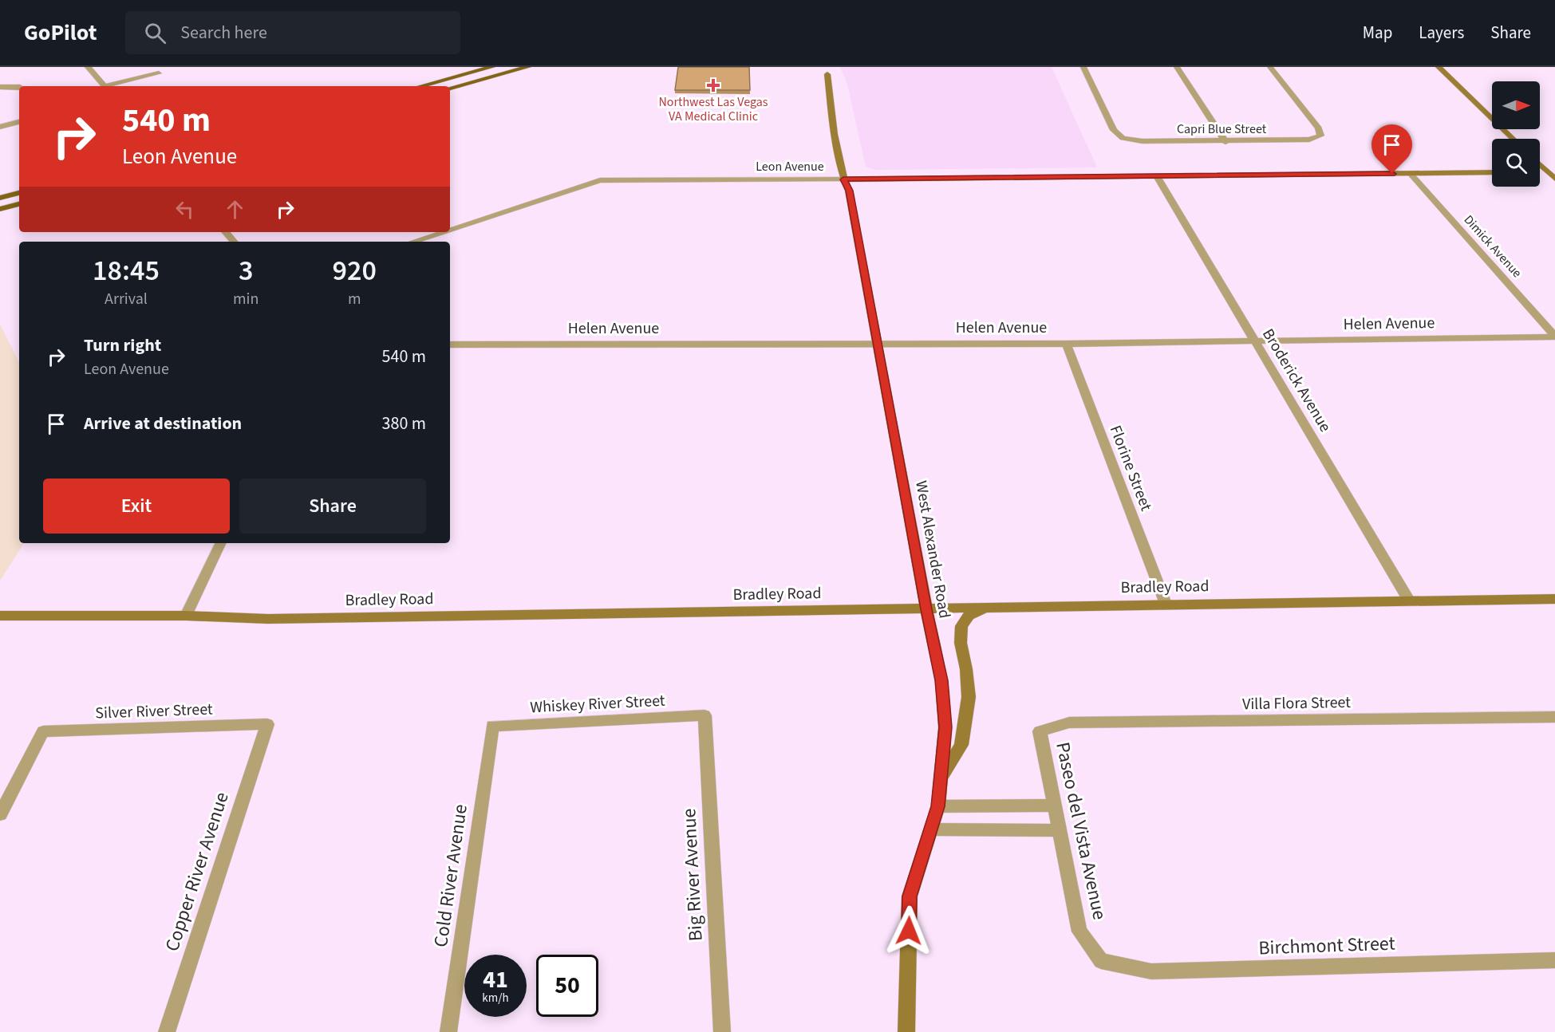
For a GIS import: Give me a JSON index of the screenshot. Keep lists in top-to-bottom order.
{
  "streets": {
    "street": [
      "Capri Blue Street",
      "Leon Avenue",
      "Dimick Avenue",
      "Helen Avenue",
      "Broderick Avenue",
      "Florine Street",
      "West Alexander Road",
      "Bradley Road",
      "Villa Flora Street",
      "Whiskey River Street",
      "Silver River Street",
      "Paseo del Vista Avenue",
      "Copper River Avenue",
      "Big River Avenue",
      "Cold River Avenue",
      "Birchmont Street"
    ]
  },
  "crossings": [
    ["Leon Avenue", "Dimick Avenue"],
    ["Leon Avenue", "Broderick Avenue"],
    ["Leon Avenue", "West Alexander Road"],
    ["Dimick Avenue", "Helen Avenue"],
    ["Helen Avenue", "Broderick Avenue"],
    ["Helen Avenue", "Florine Street"],
    ["Helen Avenue", "West Alexander Road"],
    ["Broderick Avenue", "Bradley Road"],
    ["Florine Street", "Bradley Road"],
    ["West Alexander Road", "Bradley Road"],
    ["Villa Flora Street", "Paseo del Vista Avenue"],
    ["Whiskey River Street", "Big River Avenue"],
    ["Whiskey River Street", "Cold River Avenue"],
    ["Silver River Street", "Copper River Avenue"],
    ["Paseo del Vista Avenue", "Birchmont Street"]
  ],
  "places": {
    "health": ["Northwest Las Vegas VA Medical Clinic"]
  },
  "north": "right",
  "page": {
    "header": "GoPilot",
    "search": "Search here",
    "nav": ["Map", "Layers", "Share"],
    "turn": ["540 m", "Leon Avenue"],
    "eta": [
      "18:45",
      "Arrival",
      "3",
      "min",
      "920",
      "m"
    ],
    "list": [
      {
        "name": "Turn right",
        "note": "Leon Avenue",
        "value": "540 m"
      },
      {
        "name": "Arrive at destination",
        "value": "380 m"
      }
    ],
    "buttons": ["Exit", "Share"],
    "speed": "41 km/h",
    "limit": "50"
  }
}
